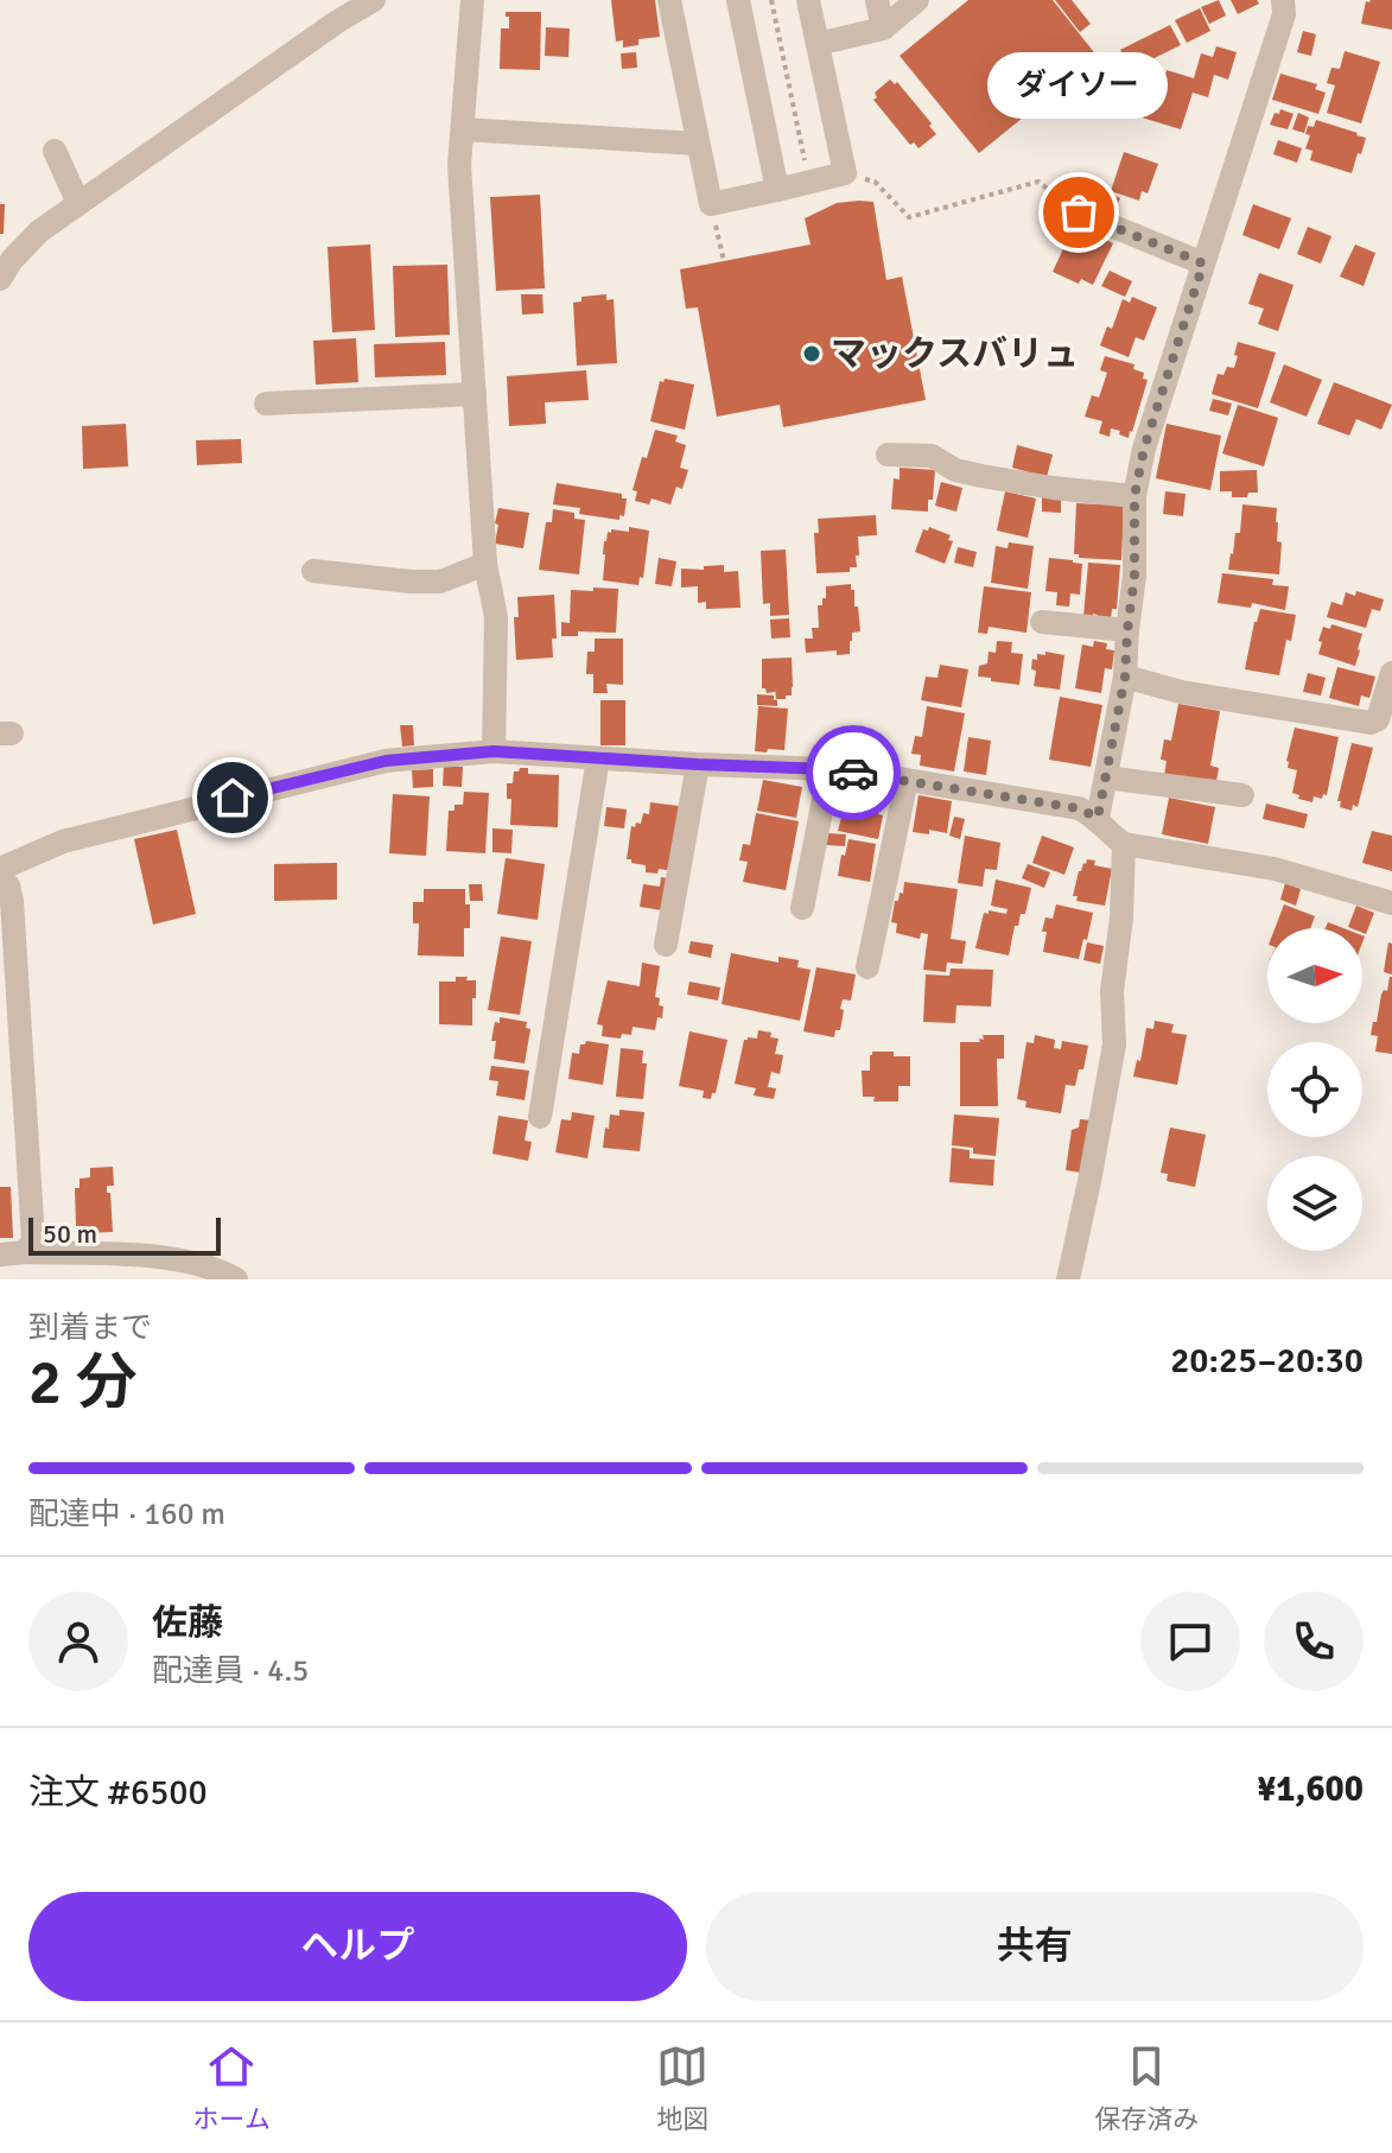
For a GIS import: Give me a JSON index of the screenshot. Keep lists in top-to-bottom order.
{
  "places": ["ダイソー", "マックスバリュ"],
  "scale_bar": "50 m",
  "north": "right",
  "page": {
    "bubble": "ダイソー",
    "scale": "50 m",
    "heading": ["2 分", "到着まで", "20:25–20:30"],
    "panel": [
      "佐藤",
      "配達員 · 4.5",
      "注文 #6500",
      "¥1,600"
    ],
    "bar": "配達中 · 160 m",
    "buttons": ["ヘルプ", "共有"],
    "tabs": ["ホーム", "地図", "保存済み"]
  }
}
